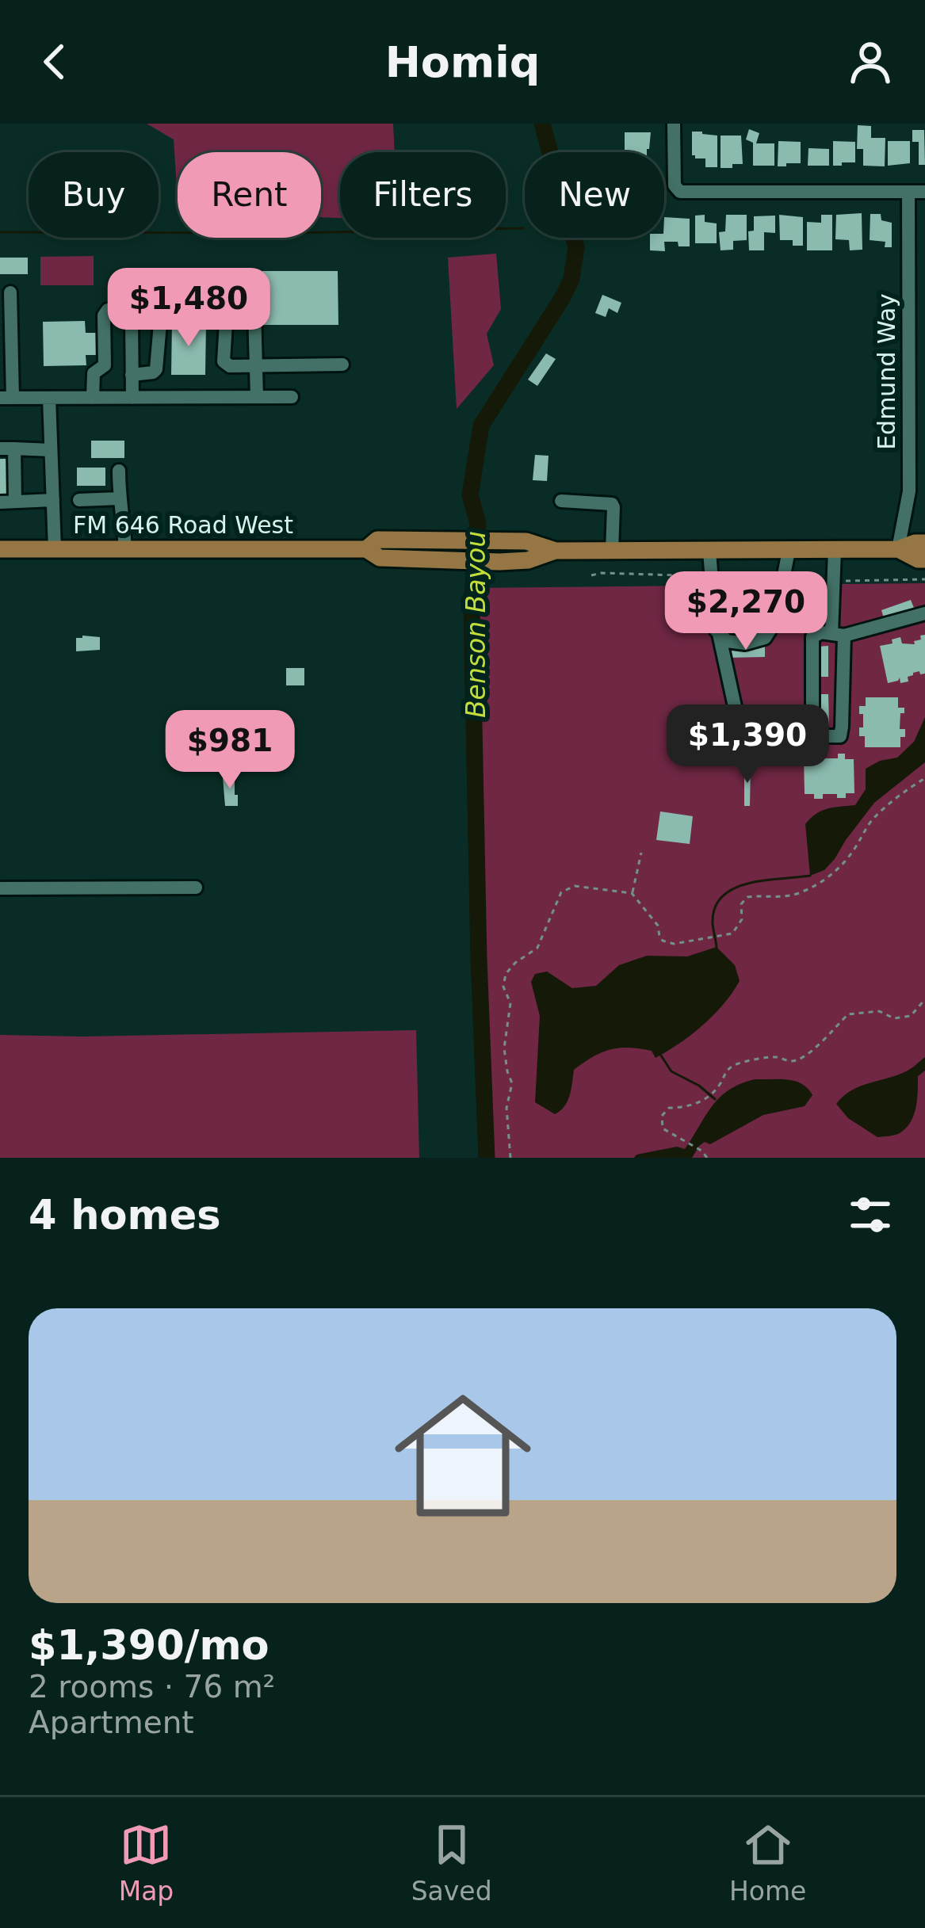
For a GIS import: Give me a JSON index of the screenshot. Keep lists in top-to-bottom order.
{
  "streets": {
    "main road": ["FM 646 Road West"],
    "street": ["Edmund Way"]
  },
  "crossings": [
    ["Edmund Way", "FM 646 Road West"]
  ],
  "water": ["Benson Bayou"],
  "page": {
    "header": "Homiq",
    "chip": [
      "Buy",
      "Rent",
      "Filters",
      "New"
    ],
    "price": [
      "$1,480",
      "$2,270",
      "$1,390",
      "$981"
    ],
    "heading": "4 homes",
    "list": [
      {
        "name": "$1,390/mo",
        "note": "2 rooms · 76 m² · Apartment"
      }
    ],
    "tabs": ["Map", "Saved", "Home"]
  }
}
